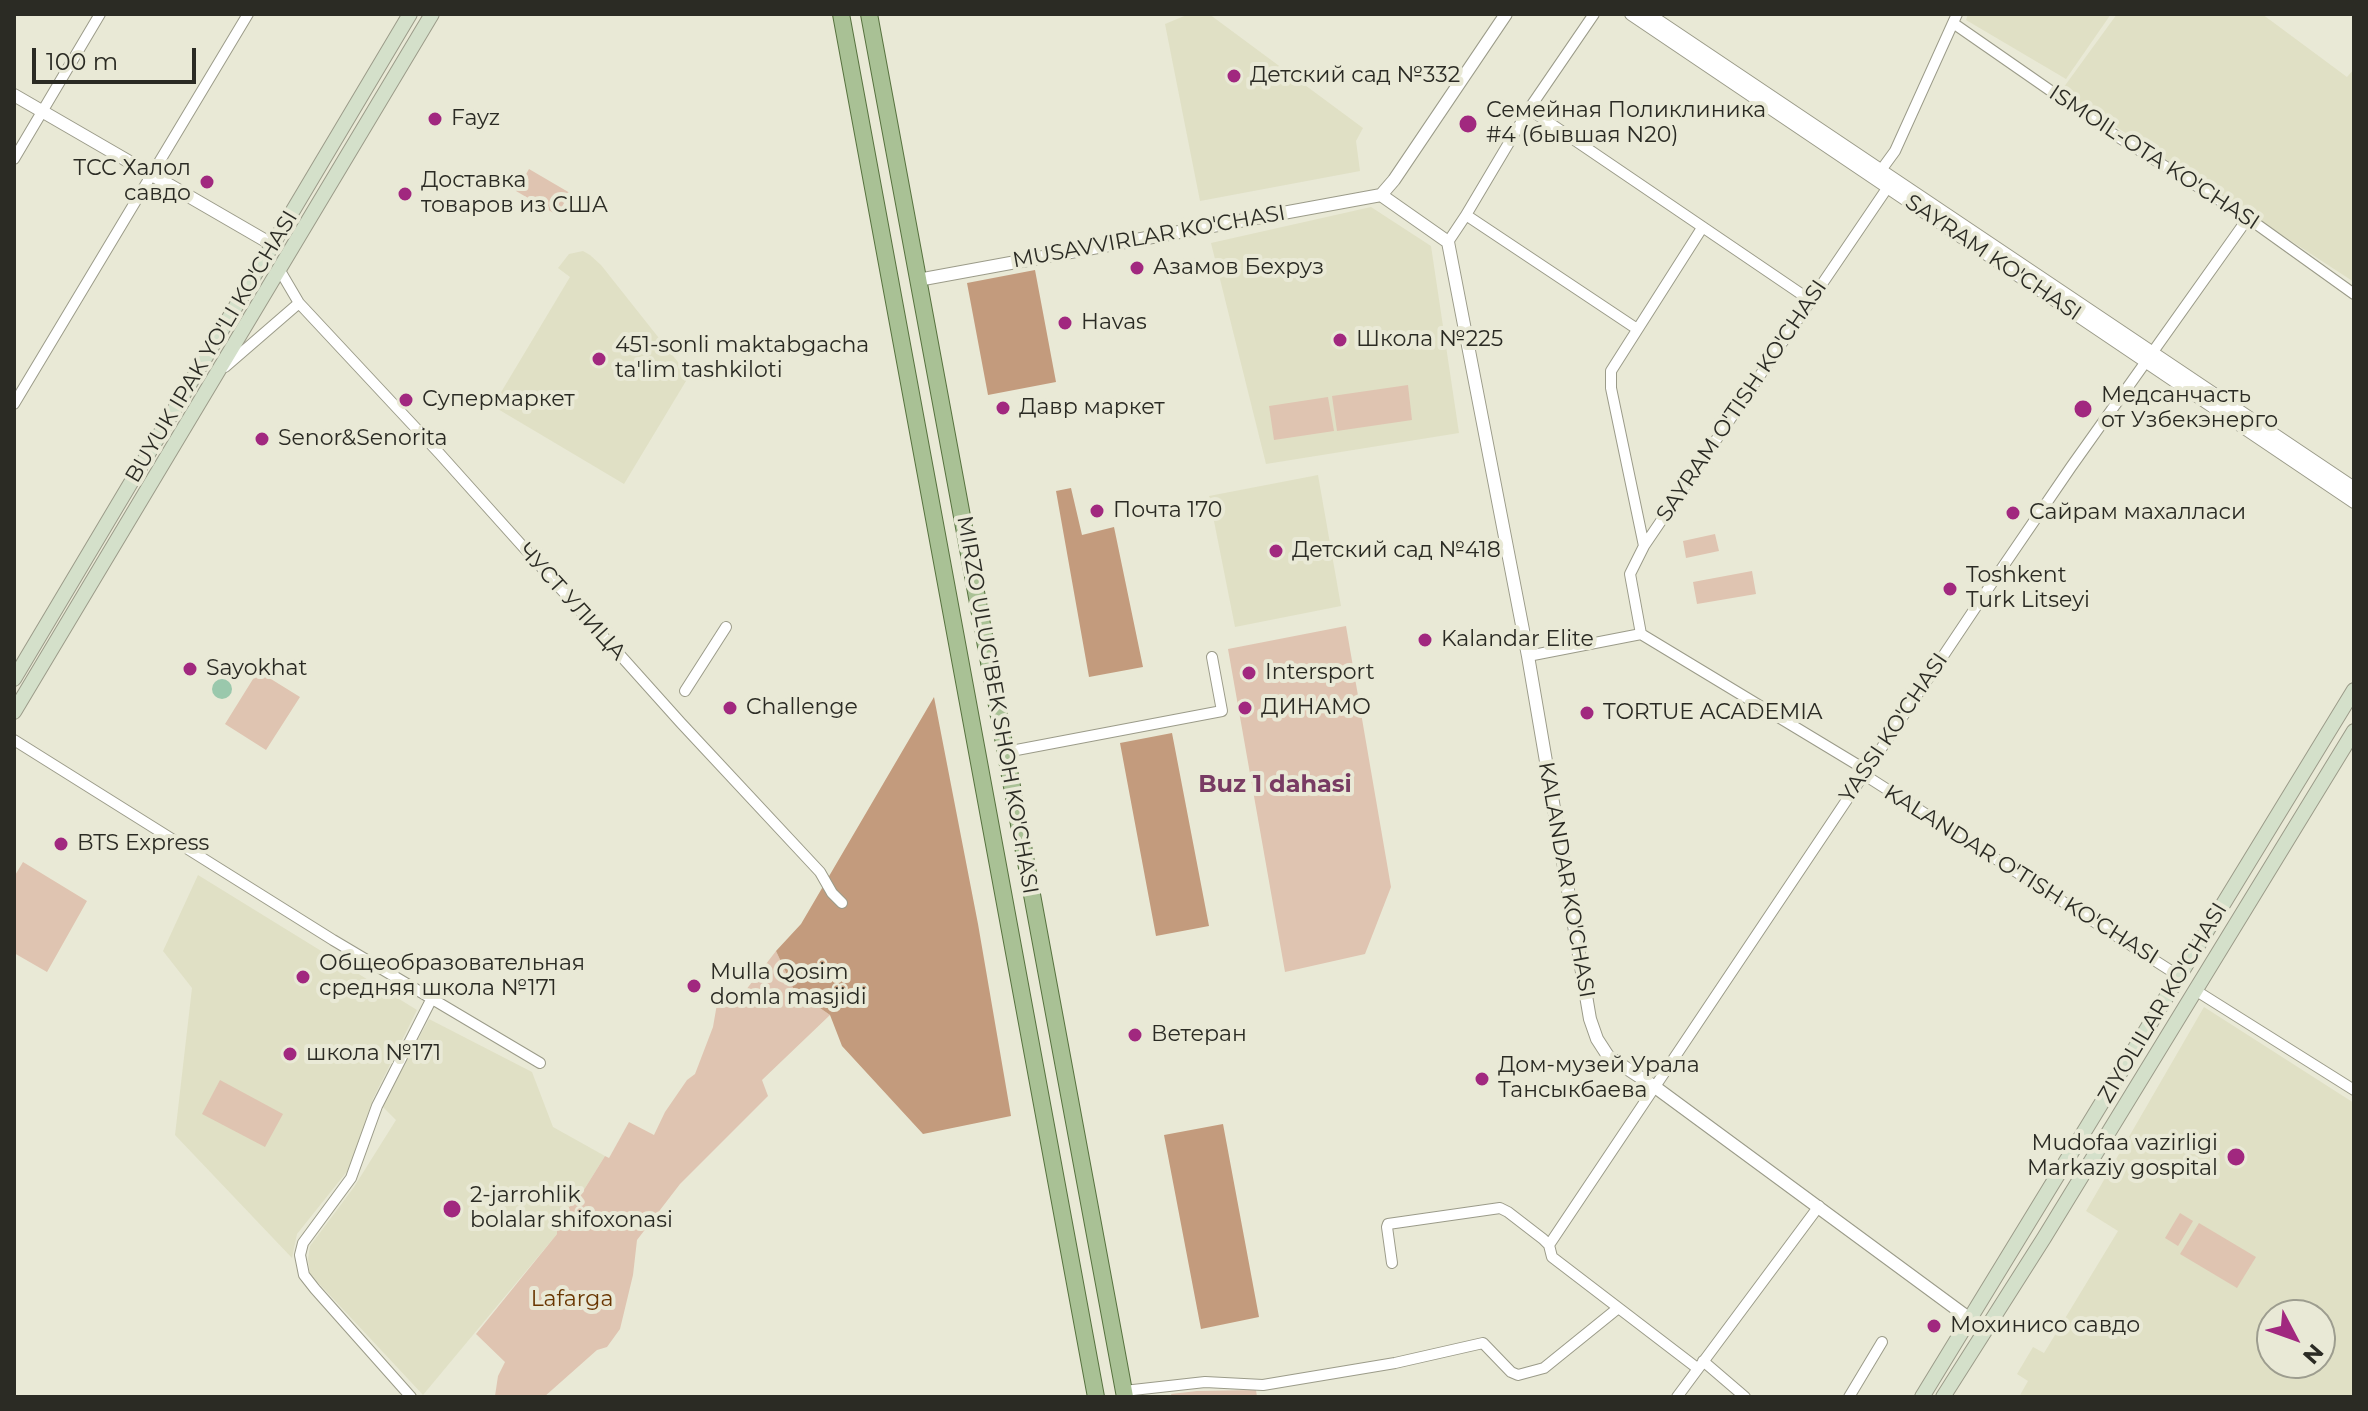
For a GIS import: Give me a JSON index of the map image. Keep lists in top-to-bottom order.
{
  "streets": {
    "main road": ["BUYUK IPAK YO'LI KO'CHASI", "MIRZO ULUG'BEK SHOH KO'CHASI", "ZIYOLILAR KO'CHASI"],
    "street": [
      "ISMOIL-OTA KO'CHASI",
      "MUSAVVIRLAR KO'CHASI",
      "SAYRAM KO'CHASI",
      "SAYRAM O'TISH KO'CHASI",
      "ЧУСТ УЛИЦА",
      "YASSI KO'CHASI",
      "KALANDAR O'TISH KO'CHASI",
      "KALANDAR KO'CHASI"
    ]
  },
  "crossings": [
    ["ISMOIL-OTA KO'CHASI", "YASSI KO'CHASI"],
    ["MUSAVVIRLAR KO'CHASI", "MIRZO ULUG'BEK SHOH KO'CHASI"],
    ["SAYRAM KO'CHASI", "SAYRAM O'TISH KO'CHASI"],
    ["SAYRAM KO'CHASI", "YASSI KO'CHASI"],
    ["BUYUK IPAK YO'LI KO'CHASI", "ЧУСТ УЛИЦА"],
    ["SAYRAM O'TISH KO'CHASI", "KALANDAR O'TISH KO'CHASI"],
    ["YASSI KO'CHASI", "KALANDAR O'TISH KO'CHASI"],
    ["YASSI KO'CHASI", "KALANDAR KO'CHASI"],
    ["KALANDAR O'TISH KO'CHASI", "ZIYOLILAR KO'CHASI"],
    ["KALANDAR KO'CHASI", "ZIYOLILAR KO'CHASI"]
  ],
  "districts": ["Buz 1 dahasi"],
  "parks": ["Lafarga"],
  "places": [
    "Детский сад №332",
    "Fayz",
    "Семейная Поликлиника #4 (бывшая N20)",
    "ТСС Халол савдо",
    "Доставка товаров из США",
    "Азамов Бехруз",
    "Havas",
    "Школа №225",
    "451-sonli maktabgacha ta'lim tashkiloti",
    "Супермаркет",
    "Давр маркет",
    "Медсанчасть от Узбекэнерго",
    "Senor&Senorita",
    "Почта 170",
    "Сайрам махалласи",
    "Детский сад №418",
    "Toshkent Turk Litseyi",
    "Kalandar Elite",
    "Sayokhat",
    "Intersport",
    "Challenge",
    "ДИНАМО",
    "TORTUE ACADEMIA",
    "BTS Express",
    "Общеобразовательная средняя школа №171",
    "Mulla Qosim domla masjidi",
    "Ветеран",
    "школа №171",
    "Дом-музей Урала Тансыкбаева",
    "Mudofaa vazirligi Markaziy gospital",
    "2-jarrohlik bolalar shifoxonasi",
    "Мохинисо савдо"
  ],
  "scale_bar": "100 m",
  "north": "bottom right"
}
